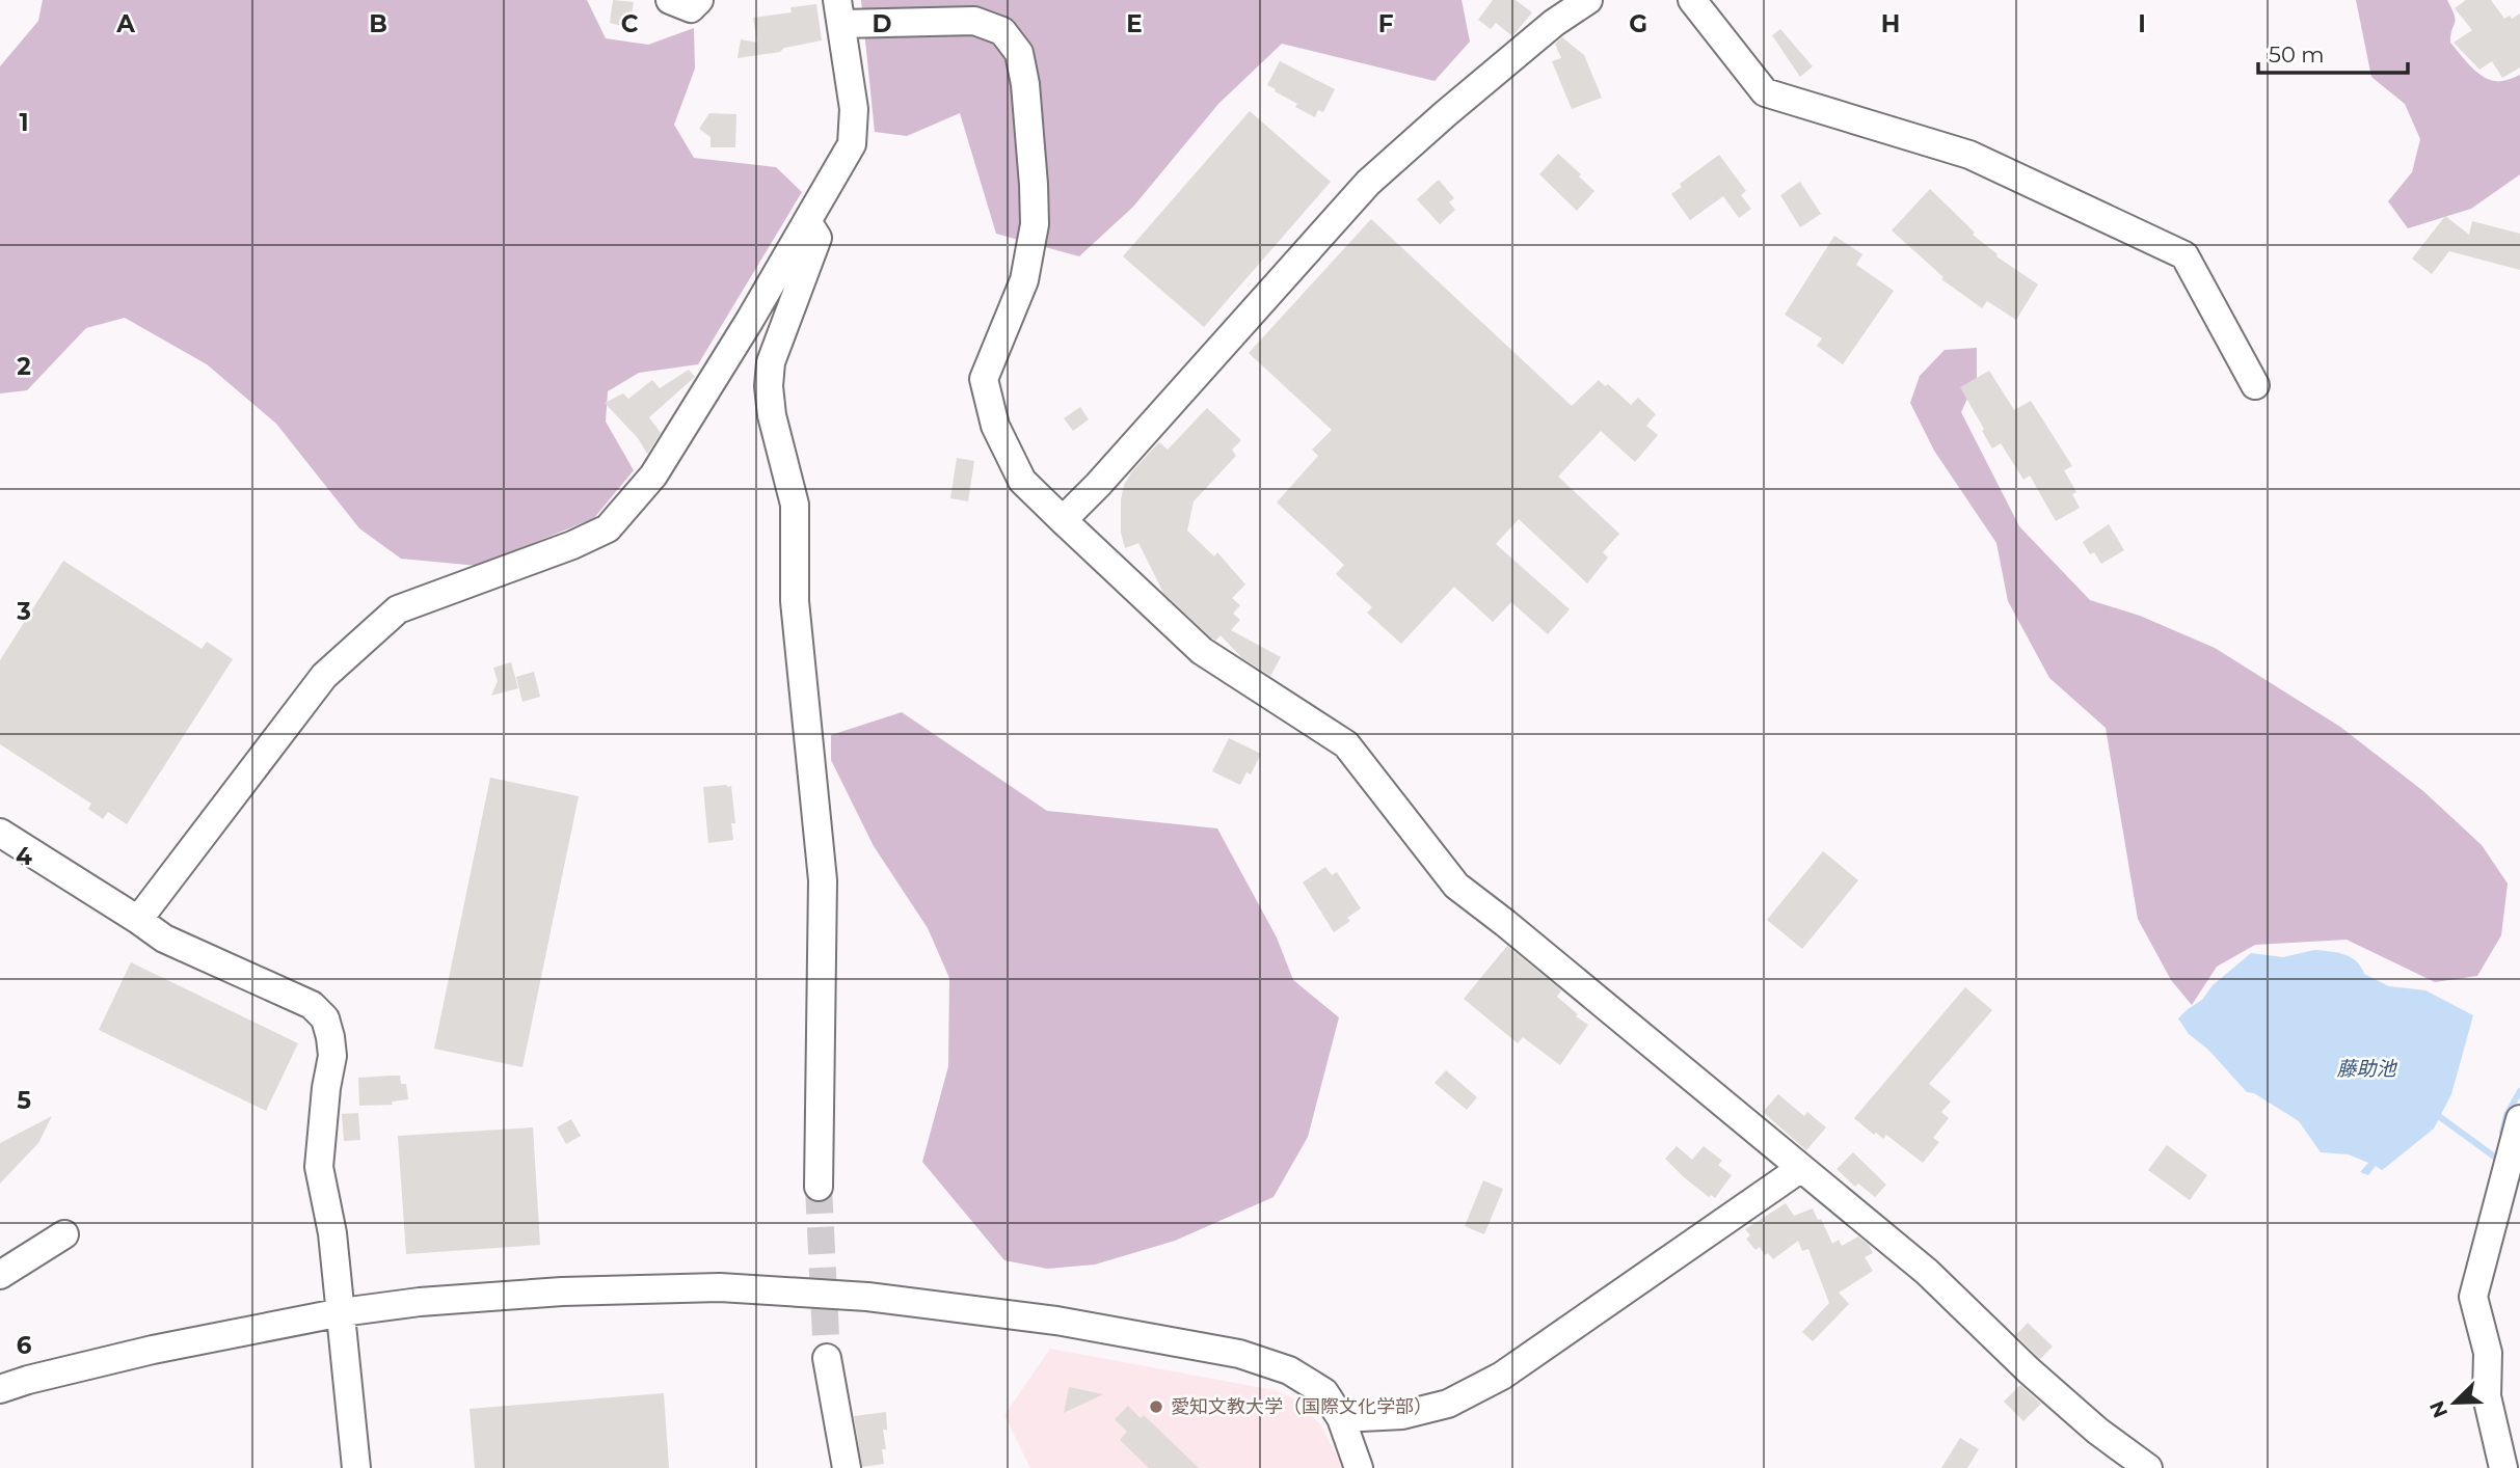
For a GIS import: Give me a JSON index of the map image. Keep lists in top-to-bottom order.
{
  "water": ["藤助池"],
  "places": ["愛知文教大学（国際文化学部）"],
  "scale_bar": "50 m",
  "north": "bottom left",
  "grid": {
    "columns": [
      "A",
      "B",
      "C",
      "D",
      "E",
      "F",
      "G",
      "H",
      "I"
    ],
    "rows": [
      "1",
      "2",
      "3",
      "4",
      "5",
      "6"
    ]
  }
}
